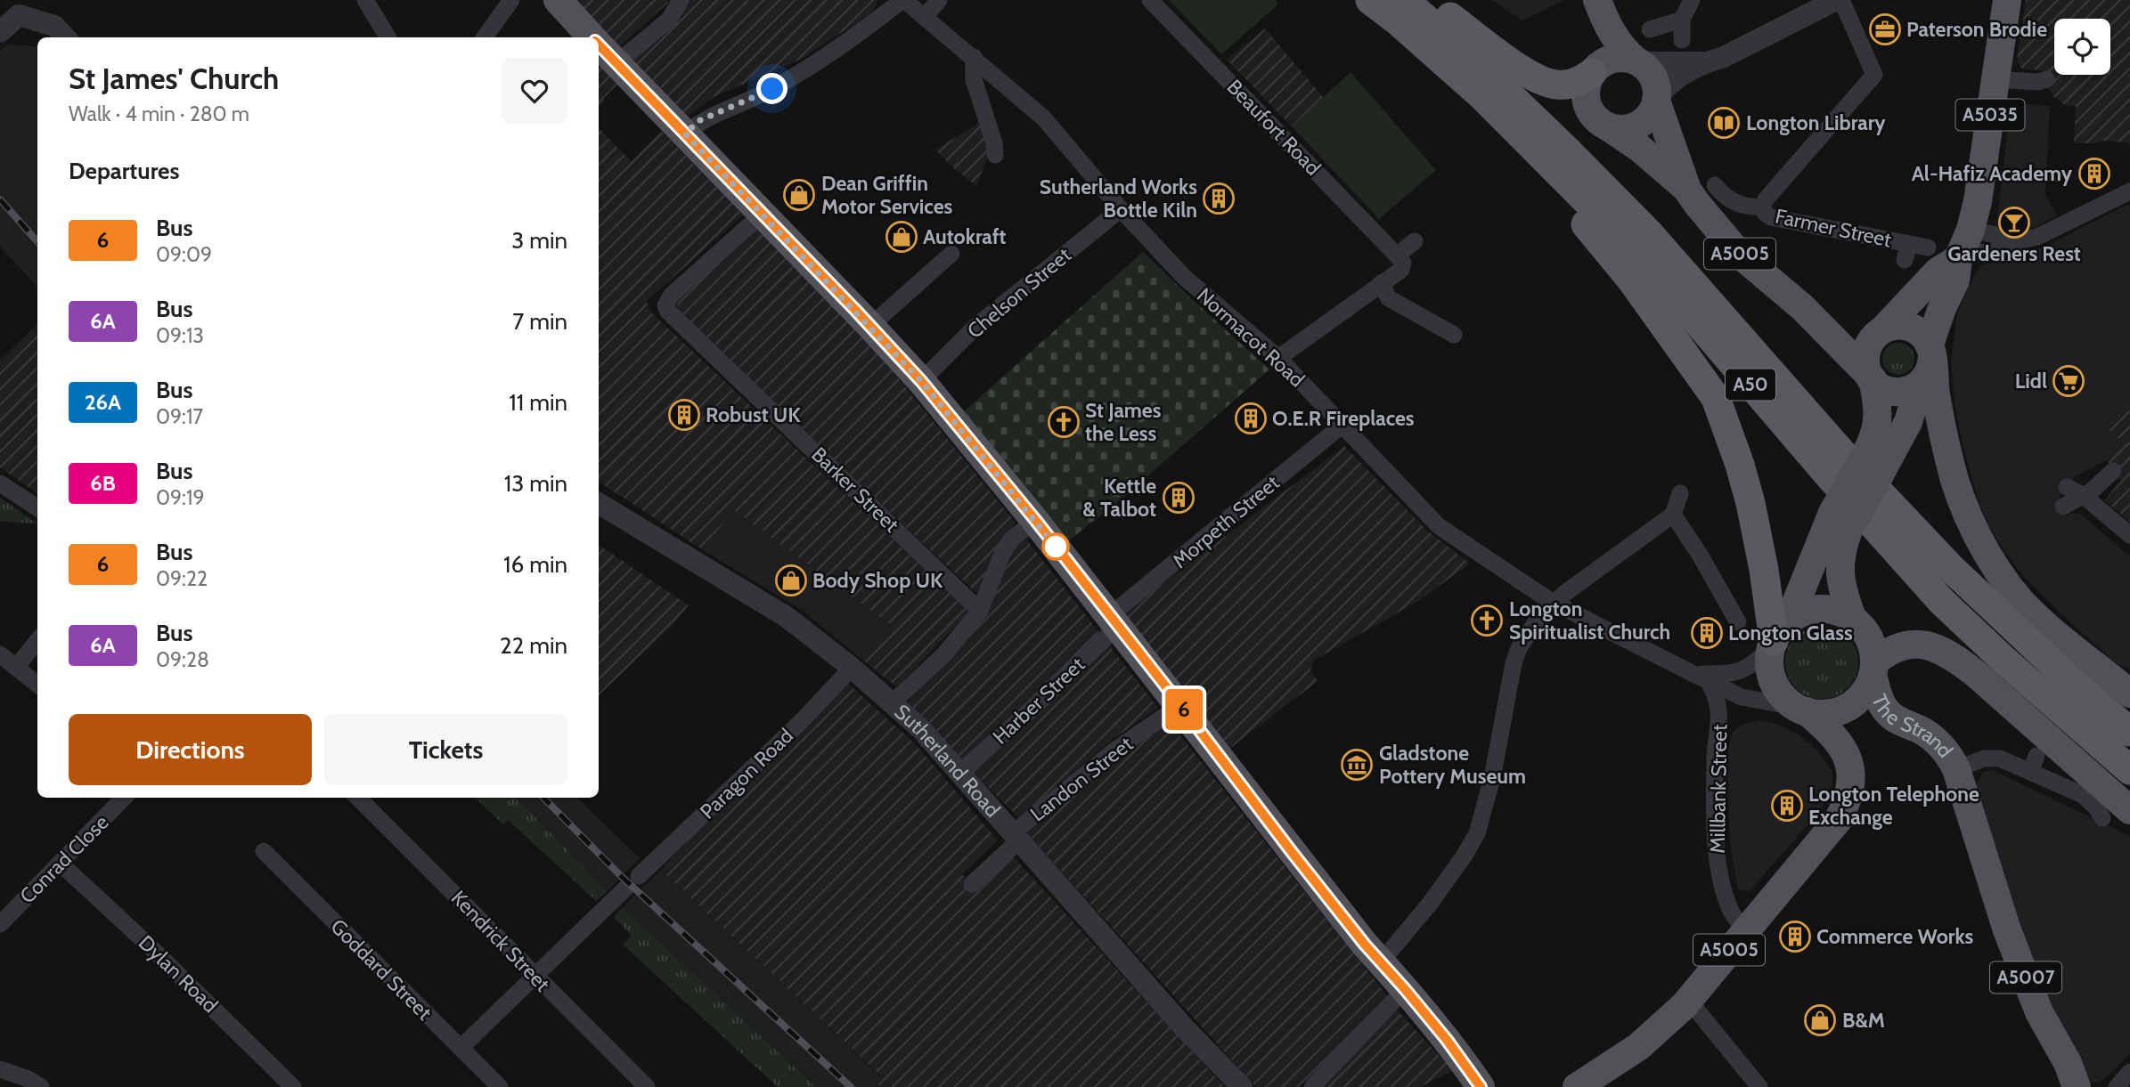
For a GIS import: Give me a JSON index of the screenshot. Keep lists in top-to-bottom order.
{
  "streets": {
    "highway": ["A50"],
    "main road": [
      "A5035",
      "A5005",
      "The Strand",
      "A5007"
    ],
    "street": [
      "Beaufort Road",
      "Farmer Street",
      "Chelson Street",
      "Normacot Road",
      "Barker Street",
      "Morpeth Street",
      "Harber Street",
      "Sutherland Road",
      "Paragon Road",
      "Landon Street",
      "Millbank Street",
      "Conrad Close",
      "Kendrick Street",
      "Goddard Street",
      "Dylan Road"
    ]
  },
  "crossings": [
    ["A5035", "A5005"],
    ["A5005", "Normacot Road"],
    ["A5005", "The Strand"],
    ["A5005", "Millbank Street"],
    ["A5005", "A5007"],
    ["Chelson Street", "Normacot Road"],
    ["Normacot Road", "Morpeth Street"],
    ["Normacot Road", "The Strand"],
    ["Normacot Road", "Millbank Street"],
    ["Normacot Road", "A5007"],
    ["Morpeth Street", "Harber Street"],
    ["Harber Street", "Sutherland Road"],
    ["The Strand", "A5007"],
    ["Sutherland Road", "Paragon Road"],
    ["Sutherland Road", "Landon Street"],
    ["Paragon Road", "Kendrick Street"],
    ["Paragon Road", "Goddard Street"],
    ["Conrad Close", "Dylan Road"]
  ],
  "places": {
    "office": ["Paterson Brodie"],
    "library": ["Longton Library"],
    "building": [
      "Al-Hafiz Academy",
      "Sutherland Works Bottle Kiln",
      "Robust UK",
      "O.E.R Fireplaces",
      "Kettle & Talbot",
      "Longton Glass",
      "Longton Telephone Exchange",
      "Commerce Works"
    ],
    "shop": [
      "Dean Griffin Motor Services",
      "Autokraft",
      "Body Shop UK",
      "B&M"
    ],
    "bar": ["Gardeners Rest"],
    "supermarket": ["Lidl"],
    "church": ["St James the Less", "Longton Spiritualist Church"],
    "museum": ["Gladstone Pottery Museum"]
  },
  "lines": ["bus line 6"],
  "page": {
    "on_map": "6",
    "heading": [
      ["St James' Church", "Walk · 4 min · 280 m"],
      "Departures"
    ],
    "list": [
      {
        "mark": "6",
        "name": "Bus",
        "note": "09:09",
        "value": "3 min"
      },
      {
        "mark": "6A",
        "name": "Bus",
        "note": "09:13",
        "value": "7 min"
      },
      {
        "mark": "26A",
        "name": "Bus",
        "note": "09:17",
        "value": "11 min"
      },
      {
        "mark": "6B",
        "name": "Bus",
        "note": "09:19",
        "value": "13 min"
      },
      {
        "mark": "6",
        "name": "Bus",
        "note": "09:22",
        "value": "16 min"
      },
      {
        "mark": "6A",
        "name": "Bus",
        "note": "09:28",
        "value": "22 min"
      }
    ],
    "buttons": ["Directions", "Tickets"]
  }
}
